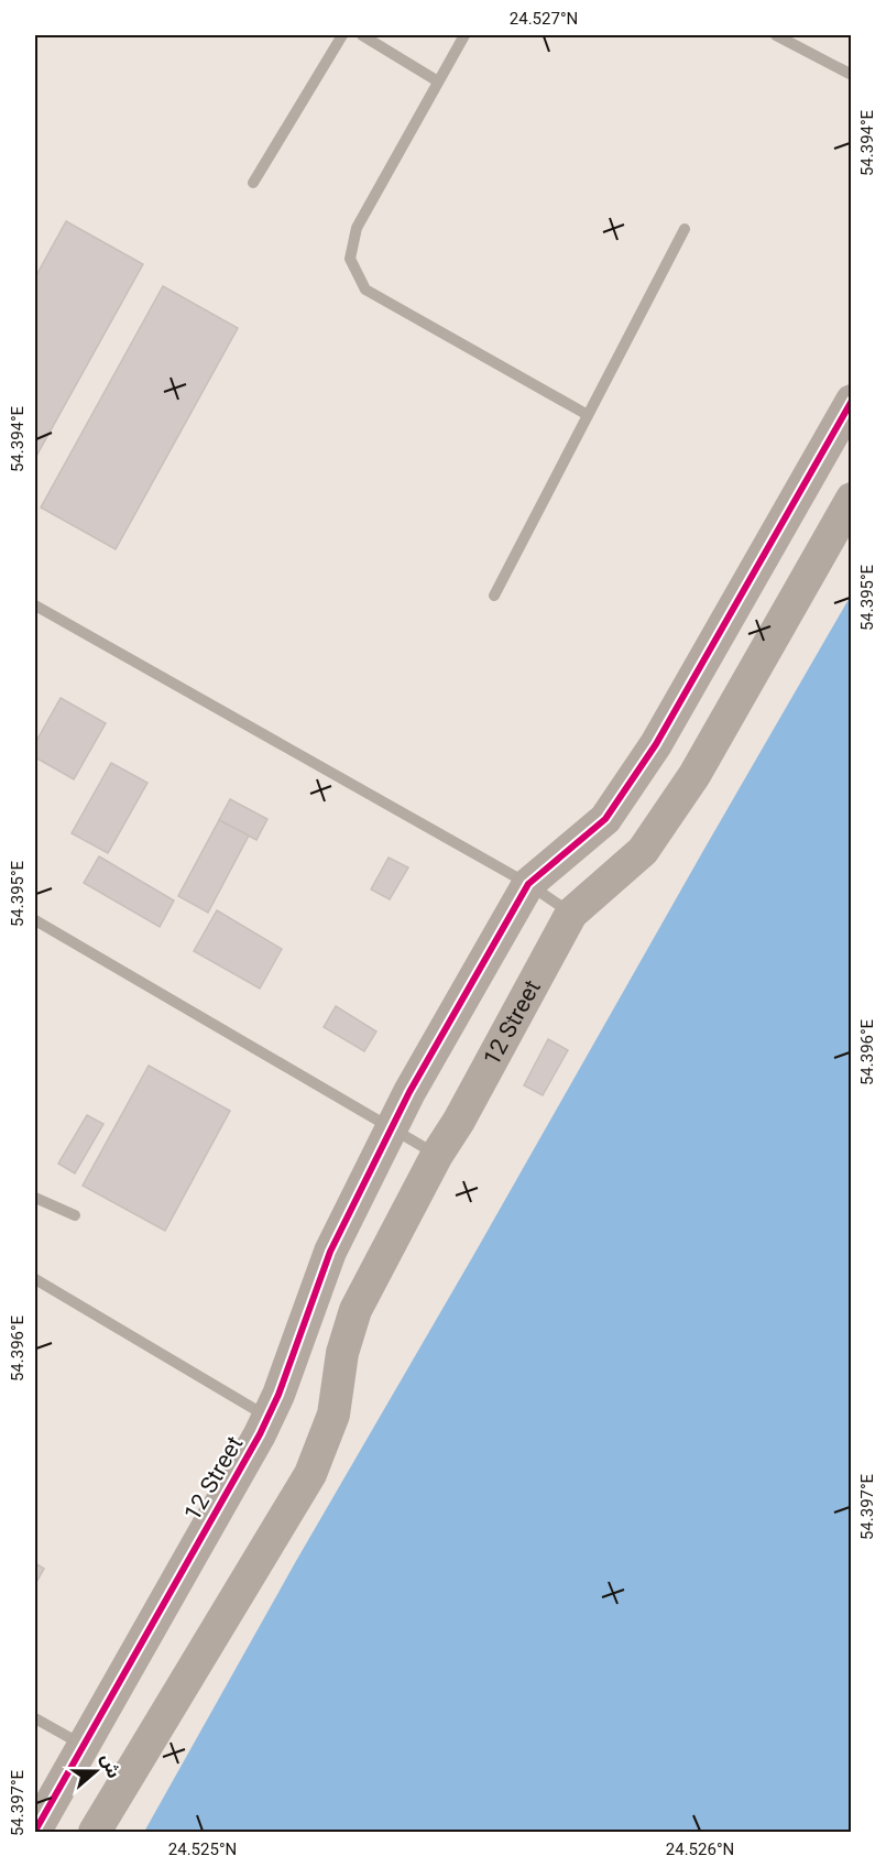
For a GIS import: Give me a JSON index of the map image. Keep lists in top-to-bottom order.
{
  "streets": {
    "street": ["12 Street"]
  },
  "north": "right",
  "coordinates": [
    "24.527°N",
    "54.394°E",
    "54.395°E",
    "54.396°E",
    "54.397°E",
    "24.525°N",
    "24.526°N"
  ]
}
